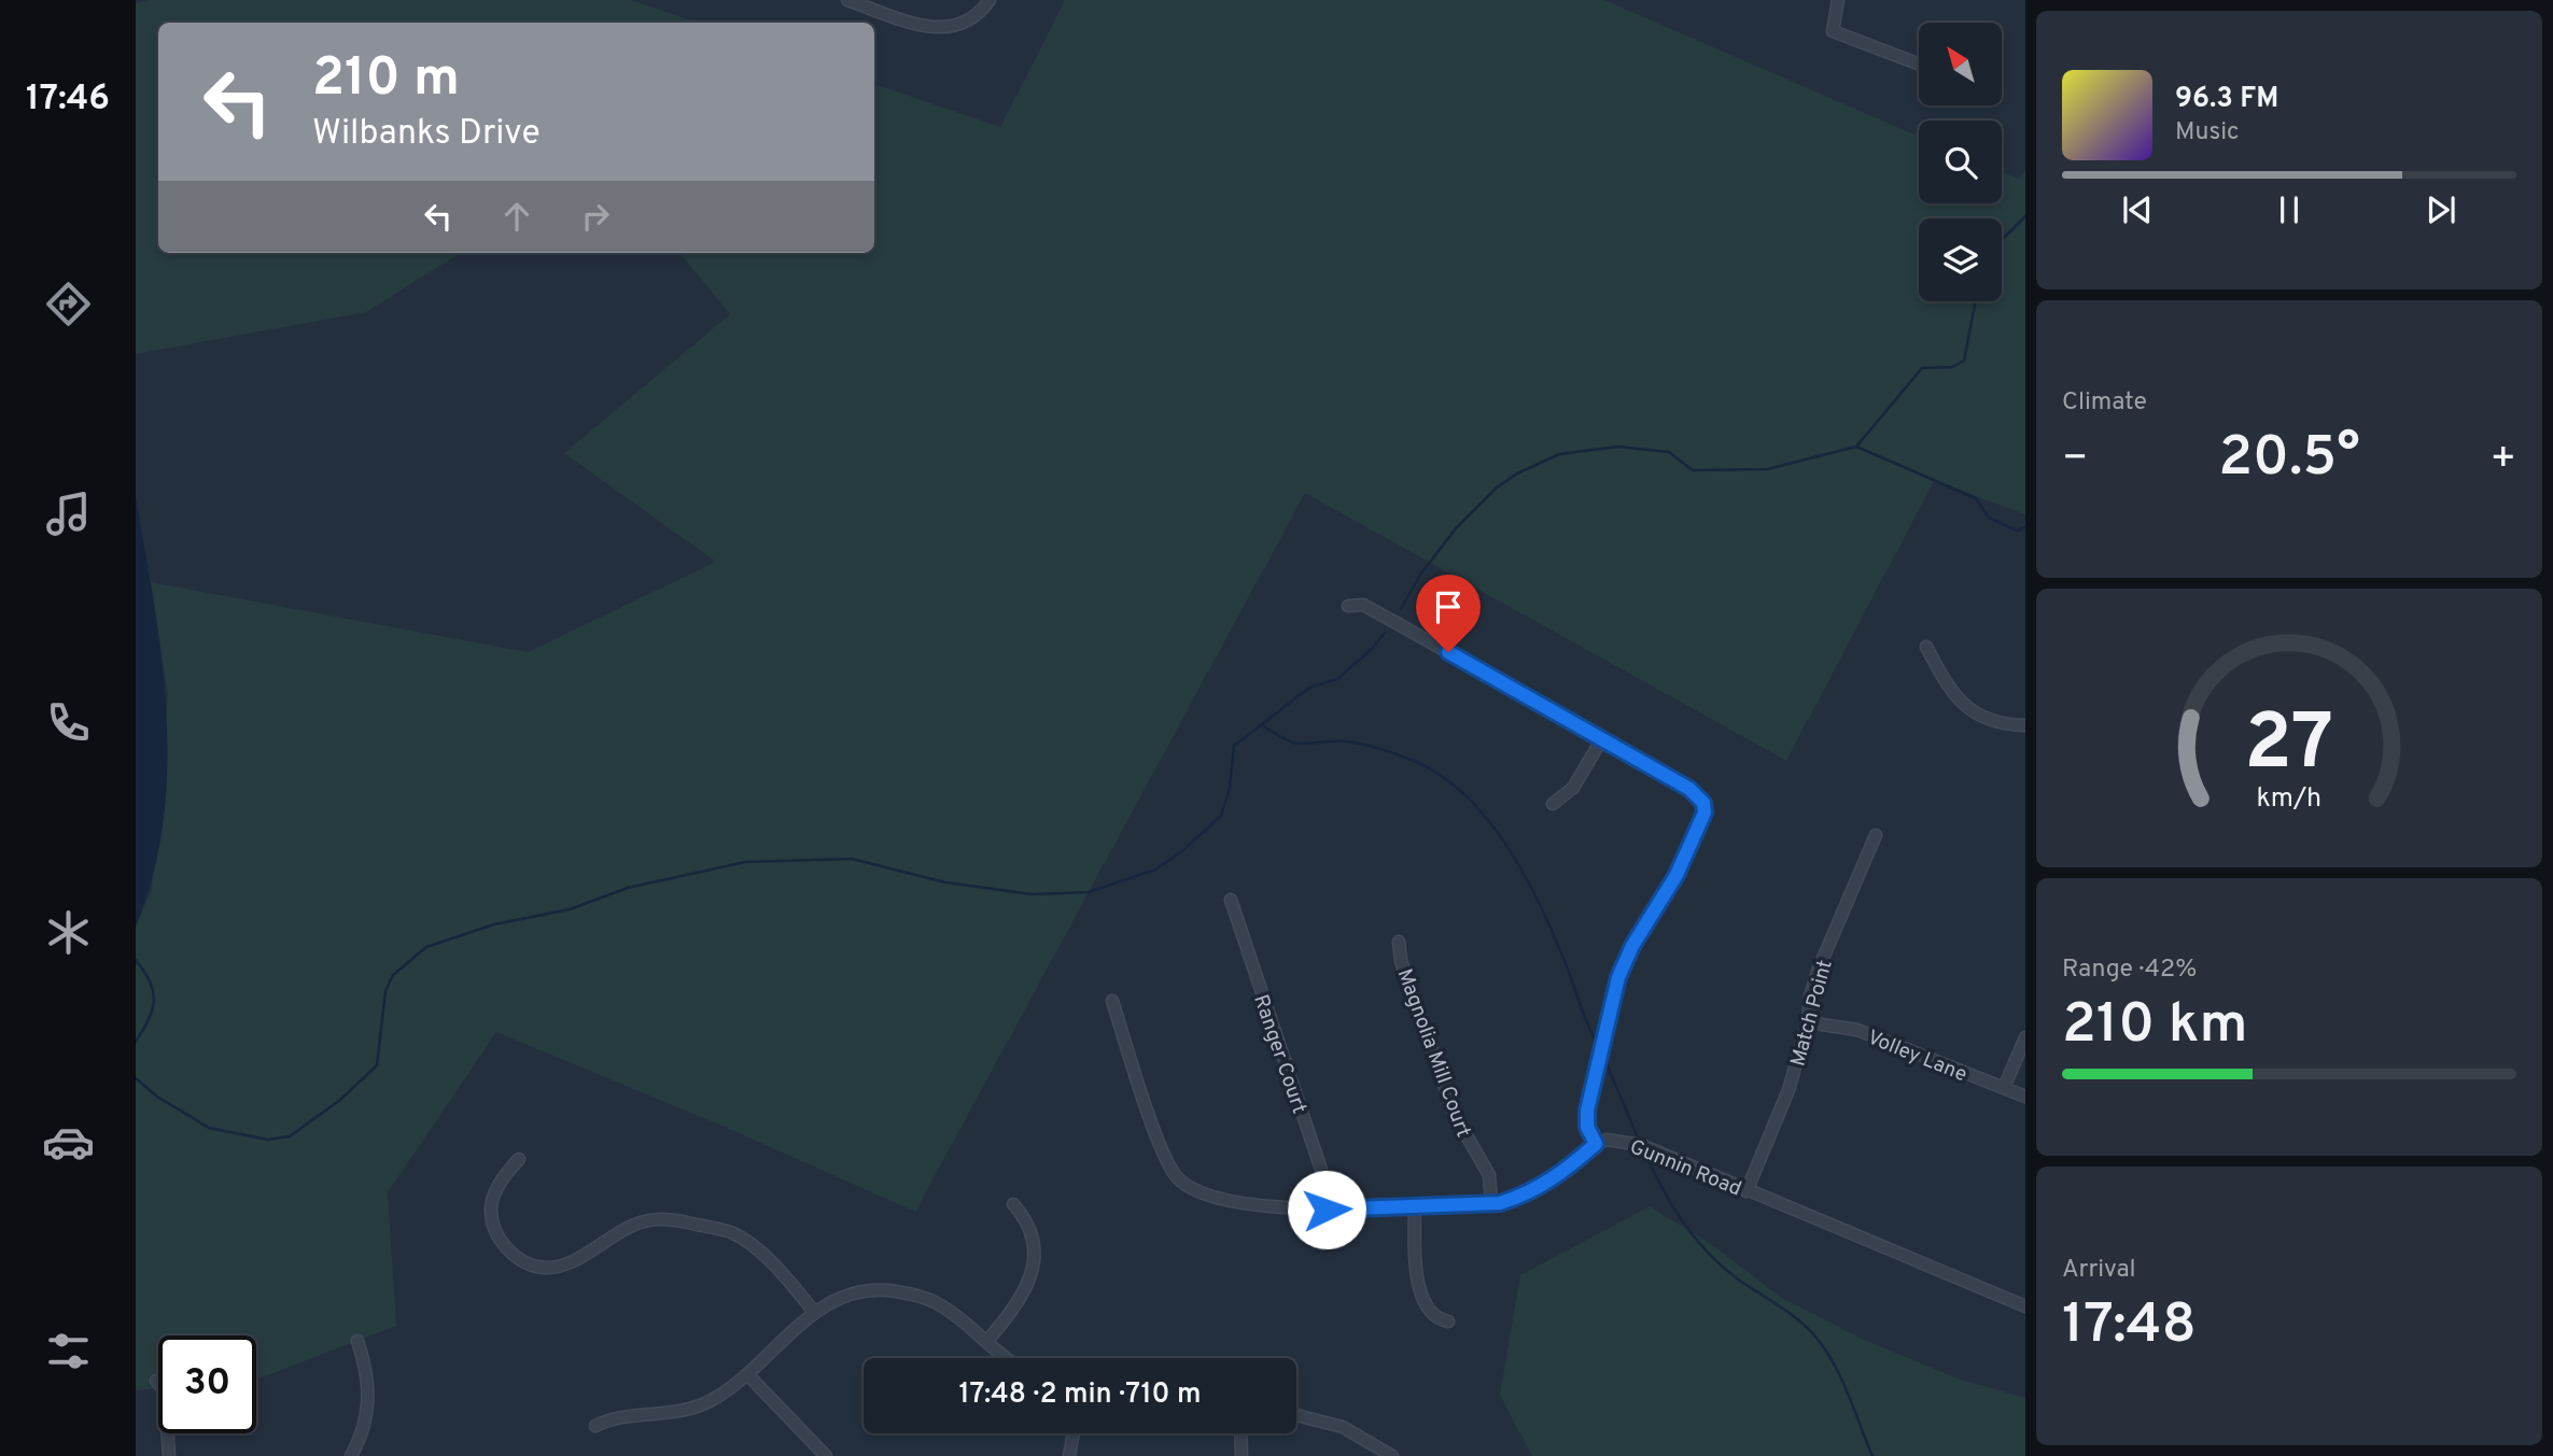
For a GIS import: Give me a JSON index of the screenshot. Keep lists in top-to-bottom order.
{
  "streets": {
    "street": [
      "Match Point",
      "Magnolia Mill Court",
      "Ranger Court",
      "Volley Lane",
      "Gunnin Road"
    ]
  },
  "crossings": [
    ["Match Point", "Volley Lane"],
    ["Match Point", "Gunnin Road"]
  ],
  "north": "top left",
  "page": {
    "tabs": "17:46",
    "turn": ["210 m", "Wilbanks Drive"],
    "song": ["96.3 FM", "Music"],
    "tile": [
      "Climate",
      ["Range · 42%", "210 km"],
      ["Arrival", "17:48"]
    ],
    "heat": ["−", "20.5°", "+"],
    "limit": "30",
    "trip": "17:48 · 2 min · 710 m",
    "gauge": ["27", "km/h"]
  }
}
